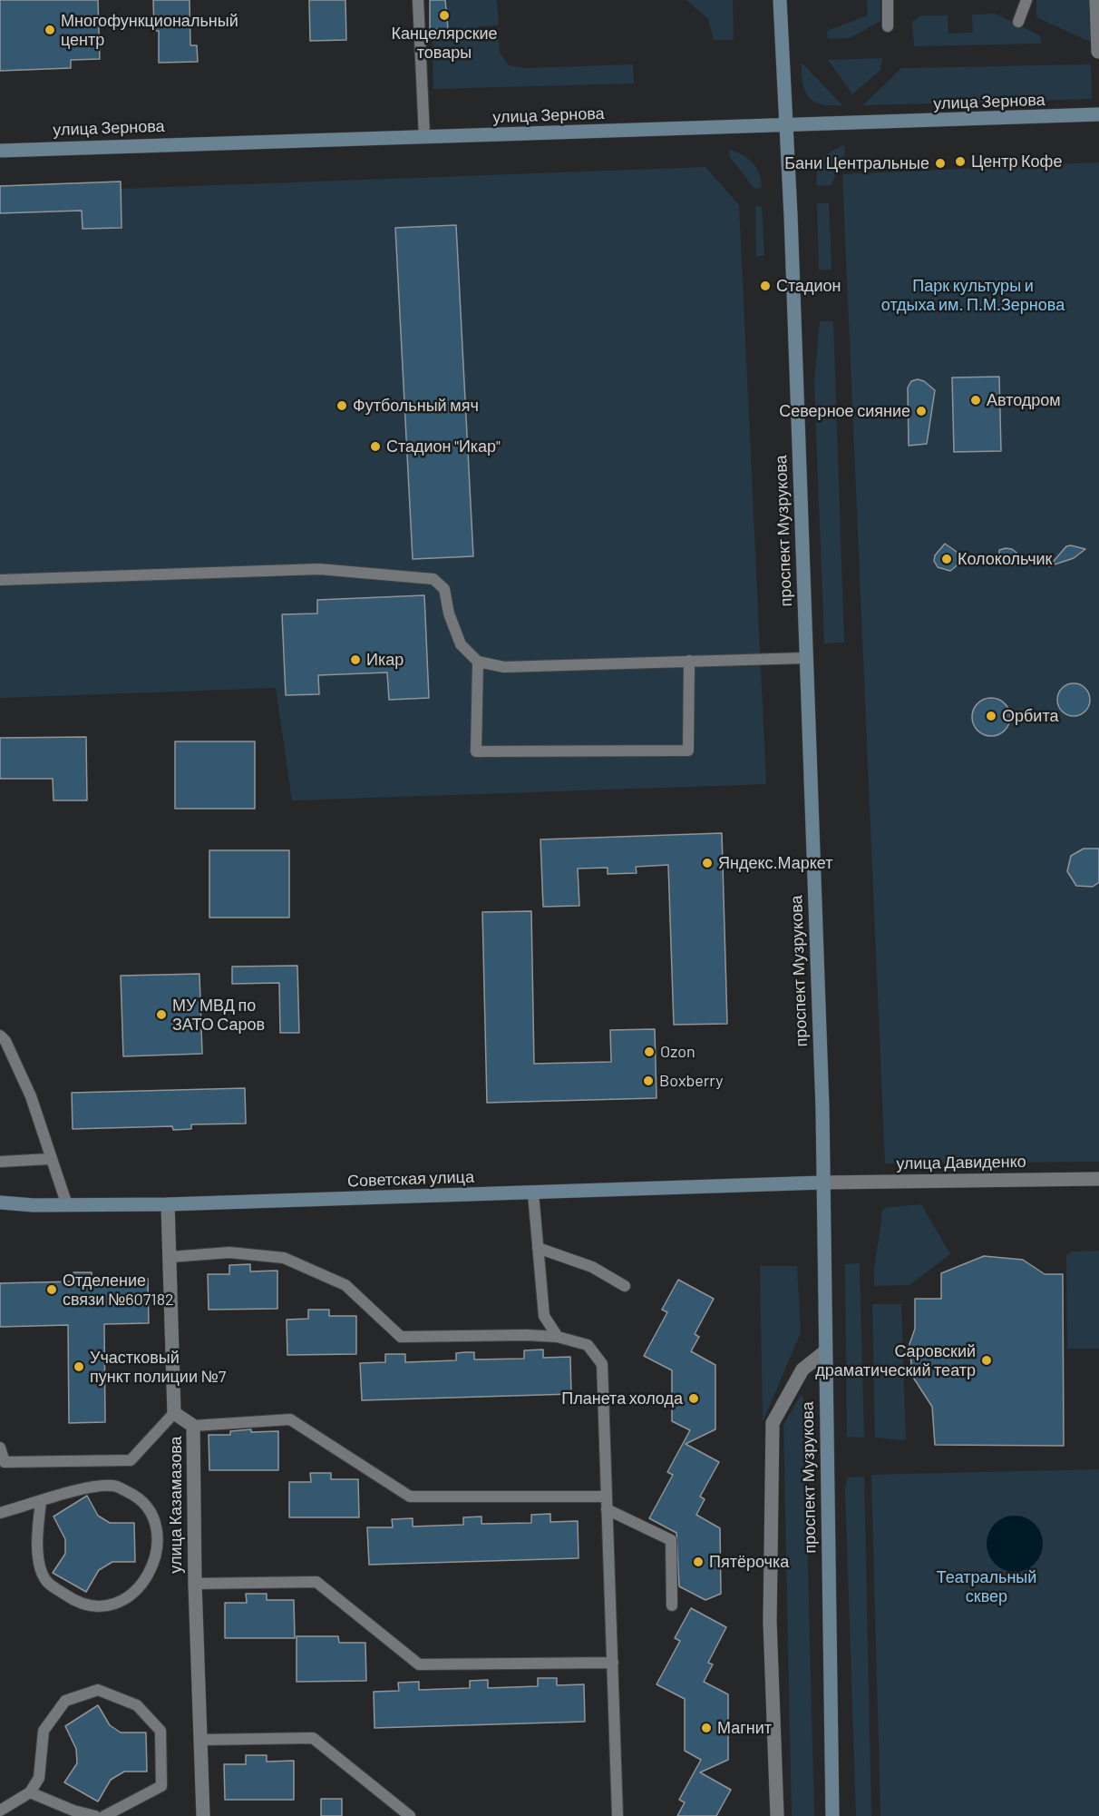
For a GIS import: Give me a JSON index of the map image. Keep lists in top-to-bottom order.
{
  "streets": {
    "main road": ["улица Зернова", "проспект Музрукова", "Советская улица"],
    "street": ["улица Давиденко", "улица Казамазова"]
  },
  "crossings": [
    ["улица Зернова", "проспект Музрукова"],
    ["проспект Музрукова", "улица Давиденко"],
    ["проспект Музрукова", "Советская улица"],
    ["улица Давиденко", "Советская улица"],
    ["Советская улица", "улица Казамазова"]
  ],
  "parks": ["Парк культуры и отдыха им. П.М.Зернова", "Театральный сквер"],
  "places": [
    "Канцелярские товары",
    "Многофункциональный центр",
    "Центр Кофе",
    "Бани Центральные",
    "Стадион",
    "Автодром",
    "Футбольный мяч",
    "Северное сияние",
    "Стадион \"Икар\"",
    "Колокольчик",
    "Икар",
    "Орбита",
    "Яндекс.Маркет",
    "МУ МВД по ЗАТО Саров",
    "Ozon",
    "Boxberry",
    "Отделение связи №607182",
    "Саровский драматический театр",
    "Участковый пункт полиции №7",
    "Планета холода",
    "Пятёрочка",
    "Магнит"
  ]
}
